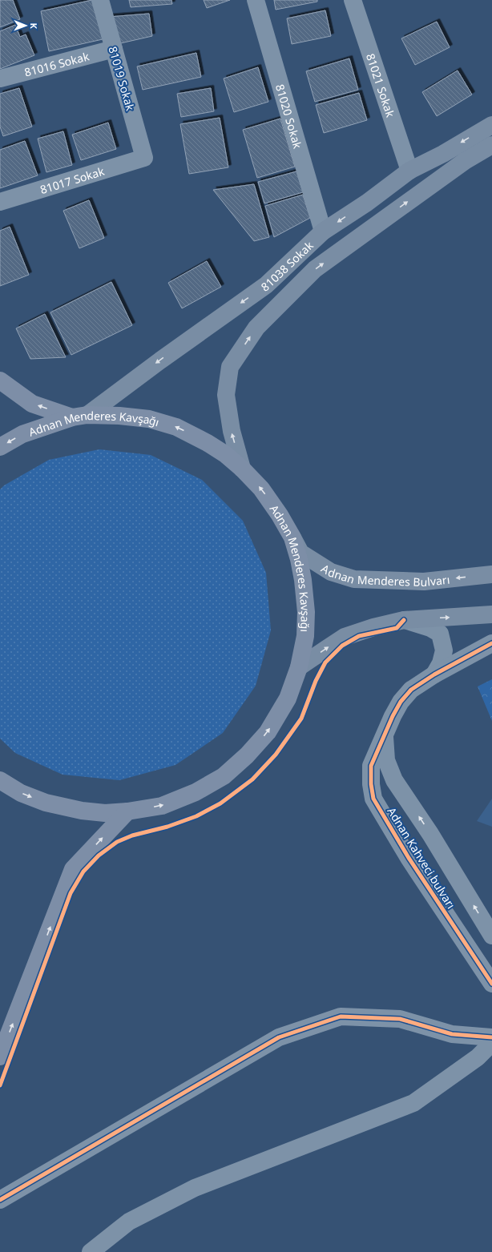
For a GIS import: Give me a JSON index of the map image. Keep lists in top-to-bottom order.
{
  "streets": {
    "main road": ["81038 Sokak", "Adnan Menderes Kavşağı", "Adnan Menderes Bulvarı"],
    "street": [
      "81016 Sokak",
      "81019 Sokak",
      "81021 Sokak",
      "81020 Sokak",
      "81017 Sokak",
      "Adnan Kahveci bulvarı"
    ]
  },
  "crossings": [
    ["81016 Sokak", "81019 Sokak"],
    ["81019 Sokak", "81017 Sokak"],
    ["81021 Sokak", "81038 Sokak"],
    ["81020 Sokak", "81038 Sokak"],
    ["81038 Sokak", "Adnan Menderes Kavşağı"],
    ["Adnan Menderes Kavşağı", "Adnan Menderes Bulvarı"]
  ],
  "north": "right"
}
